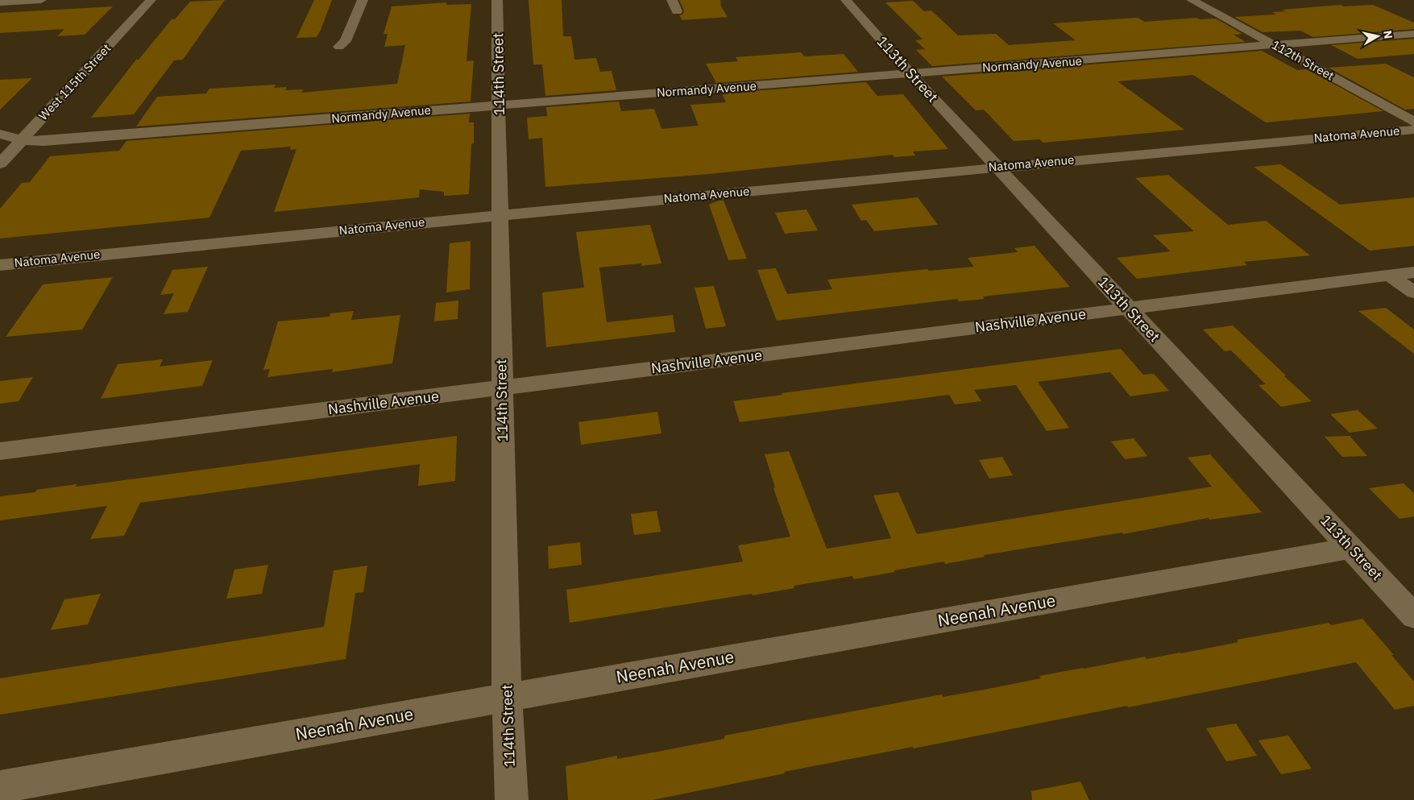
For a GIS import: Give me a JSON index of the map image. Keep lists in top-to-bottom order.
{
  "streets": {
    "street": [
      "112th Street",
      "Normandy Avenue",
      "113th Street",
      "114th Street",
      "West 115th Street",
      "Natoma Avenue",
      "Nashville Avenue",
      "Neenah Avenue"
    ]
  },
  "crossings": [
    ["112th Street", "Normandy Avenue"],
    ["Normandy Avenue", "113th Street"],
    ["Normandy Avenue", "114th Street"],
    ["Normandy Avenue", "West 115th Street"],
    ["113th Street", "Natoma Avenue"],
    ["113th Street", "Nashville Avenue"],
    ["113th Street", "Neenah Avenue"],
    ["114th Street", "Natoma Avenue"],
    ["114th Street", "Nashville Avenue"],
    ["114th Street", "Neenah Avenue"]
  ],
  "north": "right"
}
